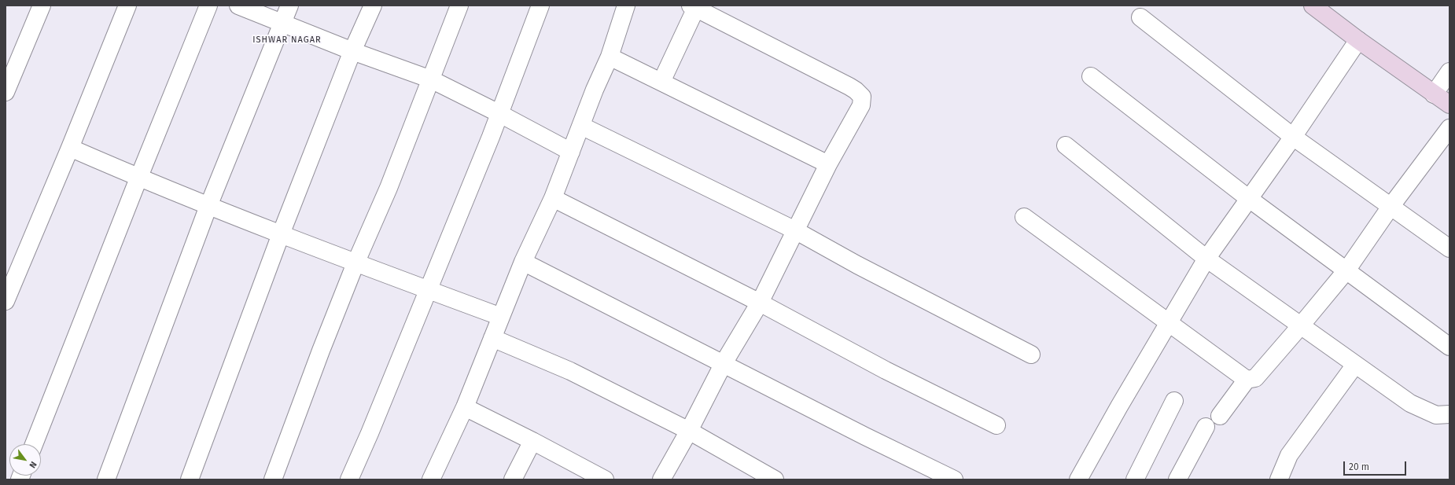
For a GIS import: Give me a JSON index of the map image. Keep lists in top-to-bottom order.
{
  "districts": ["ISHWAR NAGAR"],
  "scale_bar": "20 m",
  "north": "bottom right"
}
